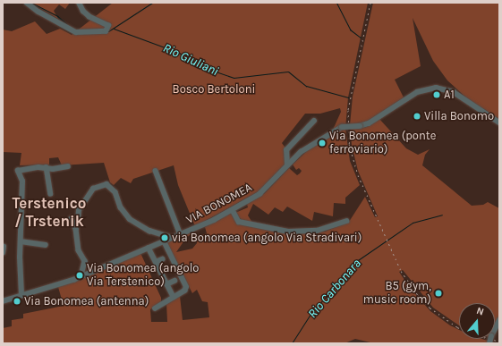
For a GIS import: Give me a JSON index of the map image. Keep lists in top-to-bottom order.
{
  "streets": {
    "street": ["VIA BONOMEA"]
  },
  "districts": ["Terstenico / Trstenik"],
  "water": ["Rio Giuliani", "Rio Carbonara"],
  "parks": ["Bosco Bertoloni"],
  "places": [
    "A1",
    "Villa Bonomo",
    "Via Bonomea (ponte ferroviario)",
    "via Bonomea (angolo Via Stradivari)",
    "Via Bonomea (angolo Via Terstenico)",
    "B5 (gym, music room)",
    "Via Bonomea (antenna)"
  ],
  "north": "top"
}
